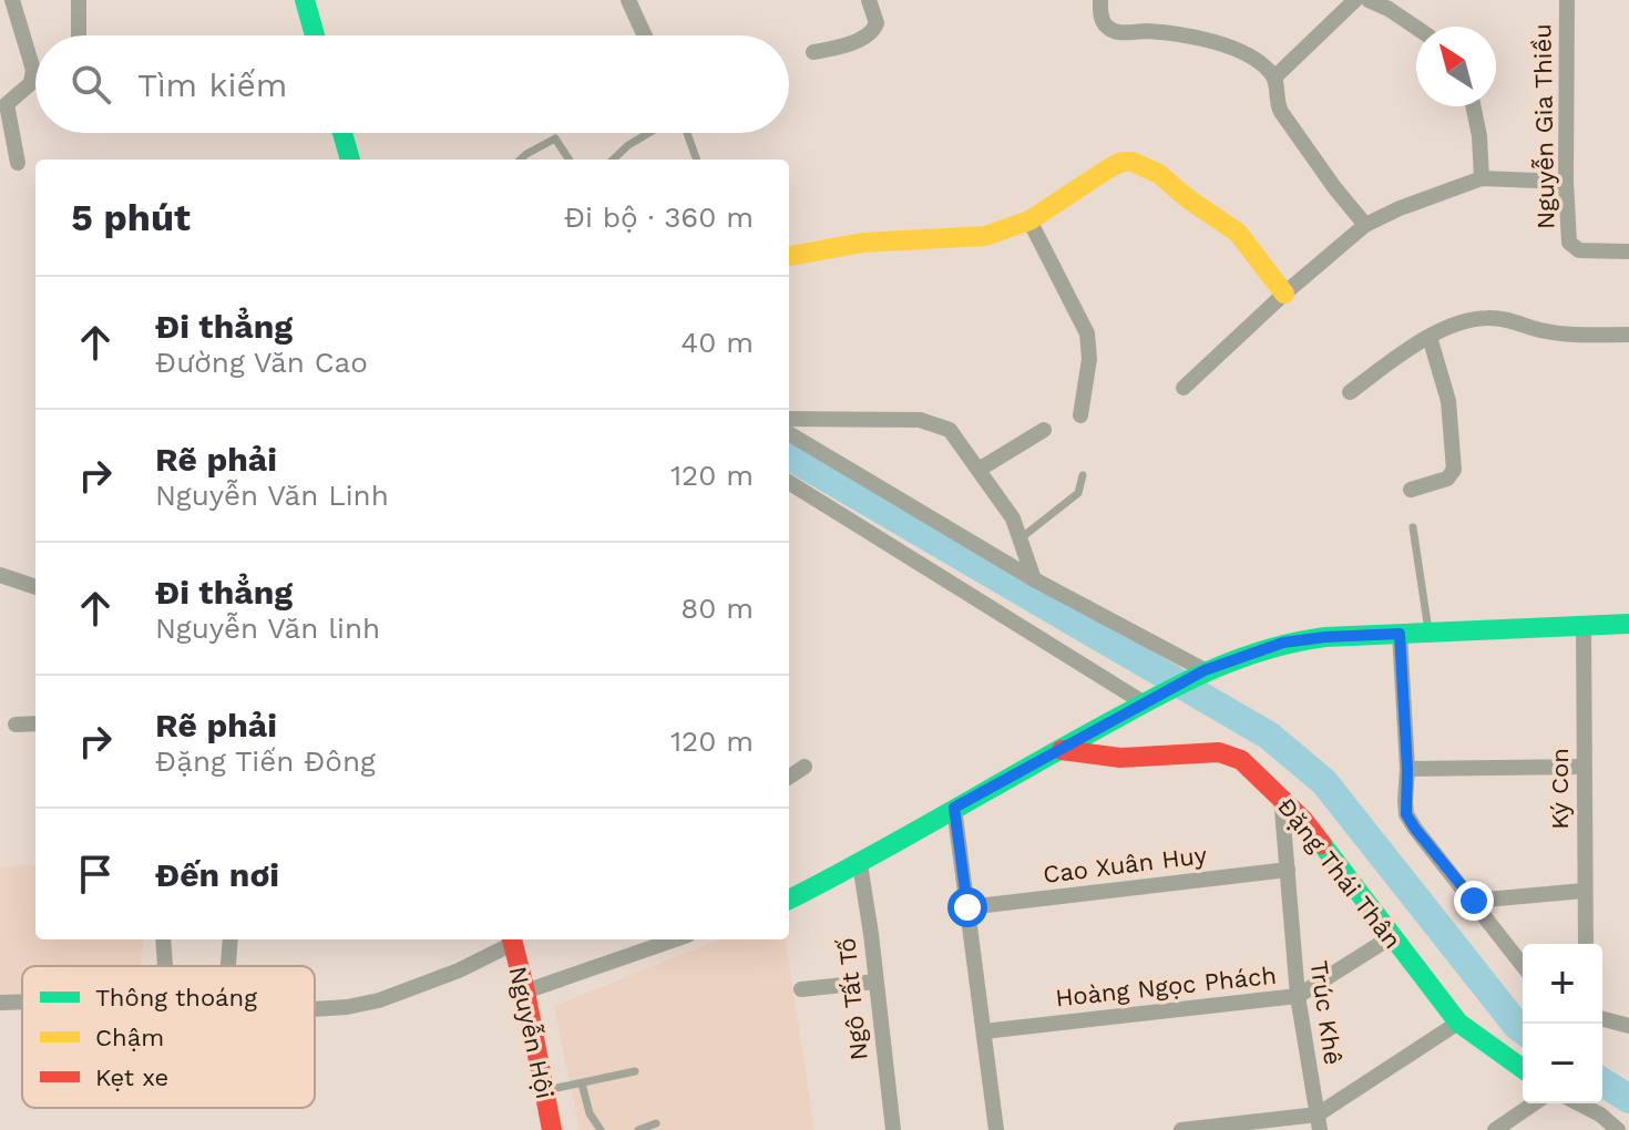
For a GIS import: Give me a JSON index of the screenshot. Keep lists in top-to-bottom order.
{
  "streets": {
    "street": [
      "Nguyễn Gia Thiều",
      "Ký Con",
      "Cao Xuân Huy",
      "Đặng Thái Thân",
      "Hoàng Ngọc Phách",
      "Ngô Tất Tố",
      "Trúc Khê",
      "Nguyễn Hội"
    ]
  },
  "crossings": [
    ["Cao Xuân Huy", "Trúc Khê"],
    ["Đặng Thái Thân", "Hoàng Ngọc Phách"],
    ["Đặng Thái Thân", "Trúc Khê"],
    ["Hoàng Ngọc Phách", "Trúc Khê"]
  ],
  "legend": ["Thông thoáng", "Chậm", "Kẹt xe"],
  "north": "top left",
  "page": {
    "search": "Tìm kiếm",
    "heading": ["5 phút", "Đi bộ · 360 m"],
    "list": [
      ["Đi thẳng", "Đường Văn Cao", "40 m"],
      ["Rẽ phải", "Nguyễn Văn Linh", "120 m"],
      ["Đi thẳng", "Nguyễn Văn linh", "80 m"],
      ["Rẽ phải", "Đặng Tiến Đông", "120 m"],
      "Đến nơi"
    ],
    "map_buttons": ["+", "−"]
  }
}
